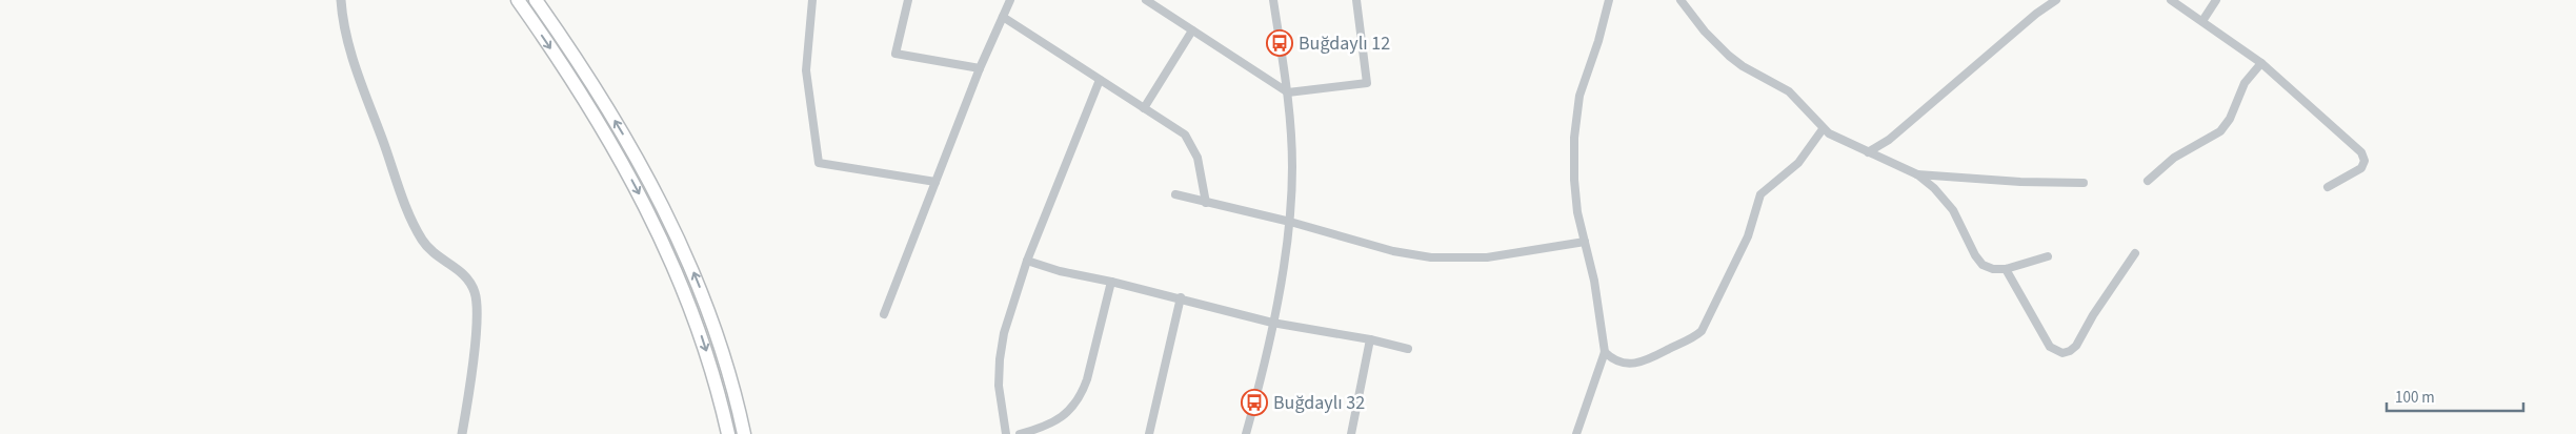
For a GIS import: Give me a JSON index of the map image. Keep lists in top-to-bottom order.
{
  "places": {
    "bus stop": ["Buğdaylı 12", "Buğdaylı 32"]
  },
  "scale_bar": "100 m"
}
